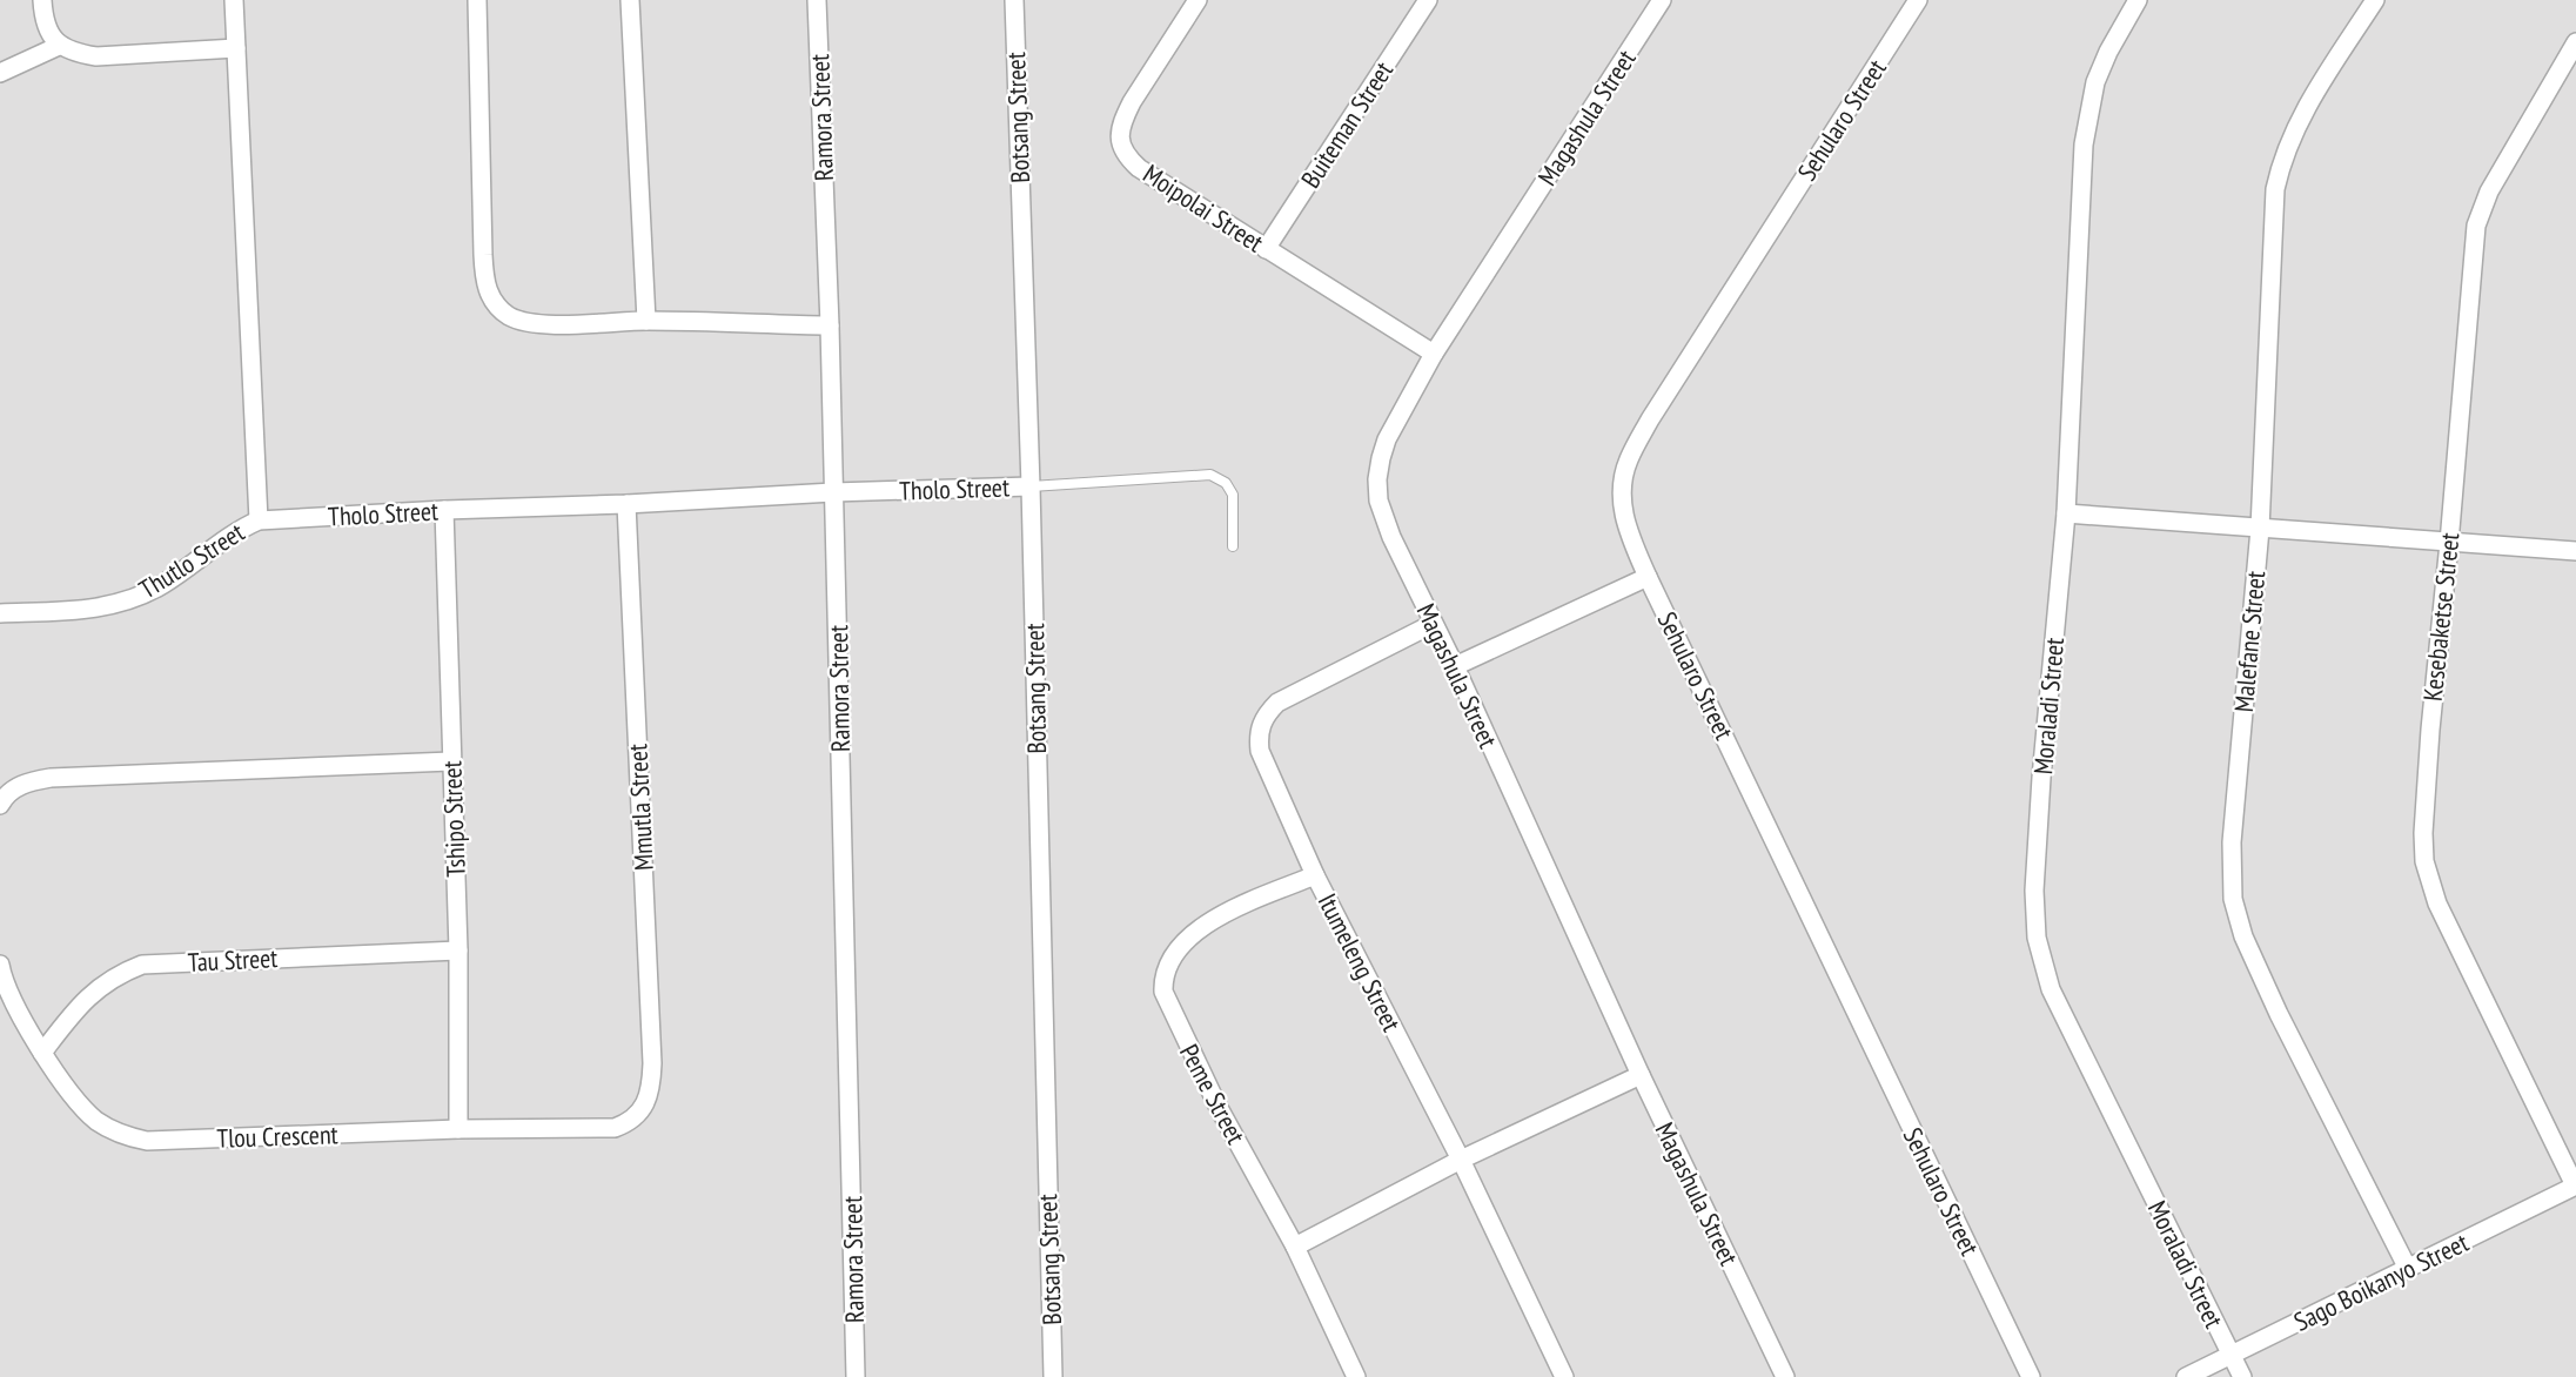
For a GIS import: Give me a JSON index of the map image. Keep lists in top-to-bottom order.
{
  "streets": {
    "street": [
      "Ramora Street",
      "Botsang Street",
      "Magashula Street",
      "Sehularo Street",
      "Buiteman Street",
      "Moipolai Street",
      "Tholo Street",
      "Thutlo Street",
      "Kesebaketse Street",
      "Malefane Street",
      "Moraladi Street",
      "Mmutla Street",
      "Tshipo Street",
      "Tau Street",
      "Itumeleng Street",
      "Peme Street",
      "Tlou Crescent",
      "Sago Boikanyo Street"
    ]
  },
  "crossings": [
    ["Ramora Street", "Tholo Street"],
    ["Botsang Street", "Tholo Street"],
    ["Magashula Street", "Moipolai Street"],
    ["Magashula Street", "Itumeleng Street"],
    ["Buiteman Street", "Moipolai Street"],
    ["Tholo Street", "Thutlo Street"],
    ["Tholo Street", "Mmutla Street"],
    ["Tholo Street", "Tshipo Street"],
    ["Kesebaketse Street", "Sago Boikanyo Street"],
    ["Malefane Street", "Sago Boikanyo Street"],
    ["Moraladi Street", "Sago Boikanyo Street"],
    ["Mmutla Street", "Tlou Crescent"],
    ["Tshipo Street", "Tau Street"],
    ["Tshipo Street", "Tlou Crescent"],
    ["Tau Street", "Tlou Crescent"],
    ["Itumeleng Street", "Peme Street"]
  ]
}
